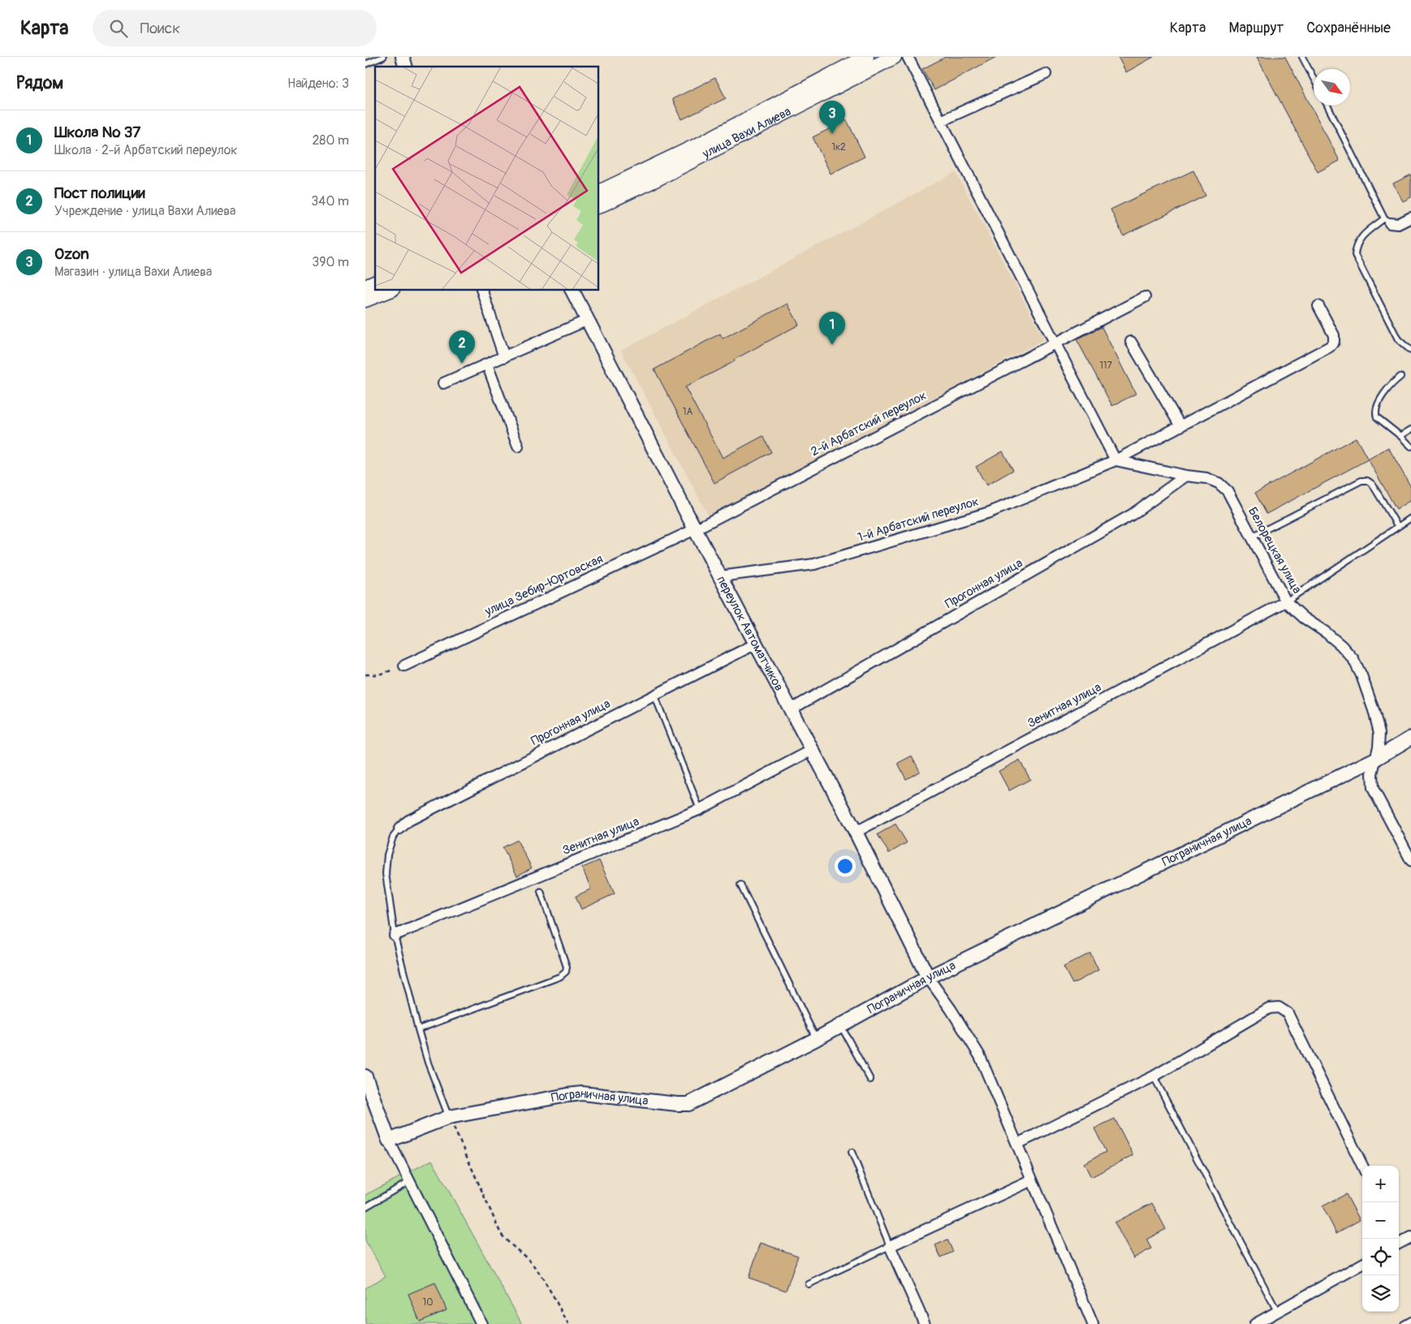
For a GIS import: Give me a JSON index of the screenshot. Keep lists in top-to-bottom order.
{
  "streets": {
    "main road": ["улица Вахи Алиева"],
    "street": [
      "2-й Арбатский переулок",
      "1-й Арбатский переулок",
      "Белорецкая улица",
      "Прогонная улица",
      "улица Зебир-Юртовская",
      "переулок Автоматчиков",
      "Зенитная улица",
      "Пограничная улица"
    ]
  },
  "crossings": [
    ["2-й Арбатский переулок", "улица Зебир-Юртовская"],
    ["2-й Арбатский переулок", "переулок Автоматчиков"],
    ["1-й Арбатский переулок", "переулок Автоматчиков"],
    ["Белорецкая улица", "Прогонная улица"],
    ["Белорецкая улица", "Зенитная улица"],
    ["Белорецкая улица", "Пограничная улица"],
    ["Прогонная улица", "переулок Автоматчиков"],
    ["улица Зебир-Юртовская", "переулок Автоматчиков"],
    ["переулок Автоматчиков", "Зенитная улица"],
    ["переулок Автоматчиков", "Пограничная улица"]
  ],
  "house_numbers": [
    "1к2",
    "117",
    "1А",
    "10"
  ],
  "north": "bottom right",
  "page": {
    "header": "Карта",
    "search": "Поиск",
    "nav": ["Карта", "Маршрут", "Сохранённые"],
    "heading": ["Рядом", "Найдено: 3"],
    "pins": ["3", "1", "2"],
    "list": [
      {
        "mark": "1",
        "name": "Школа № 37",
        "note": "Школа · 2-й Арбатский переулок",
        "value": "280 m"
      },
      {
        "mark": "2",
        "name": "Пост полиции",
        "note": "Учреждение · улица Вахи Алиева",
        "value": "340 m"
      },
      {
        "mark": "3",
        "name": "Ozon",
        "note": "Магазин · улица Вахи Алиева",
        "value": "390 m"
      }
    ],
    "map_buttons": ["+", "−"]
  }
}
